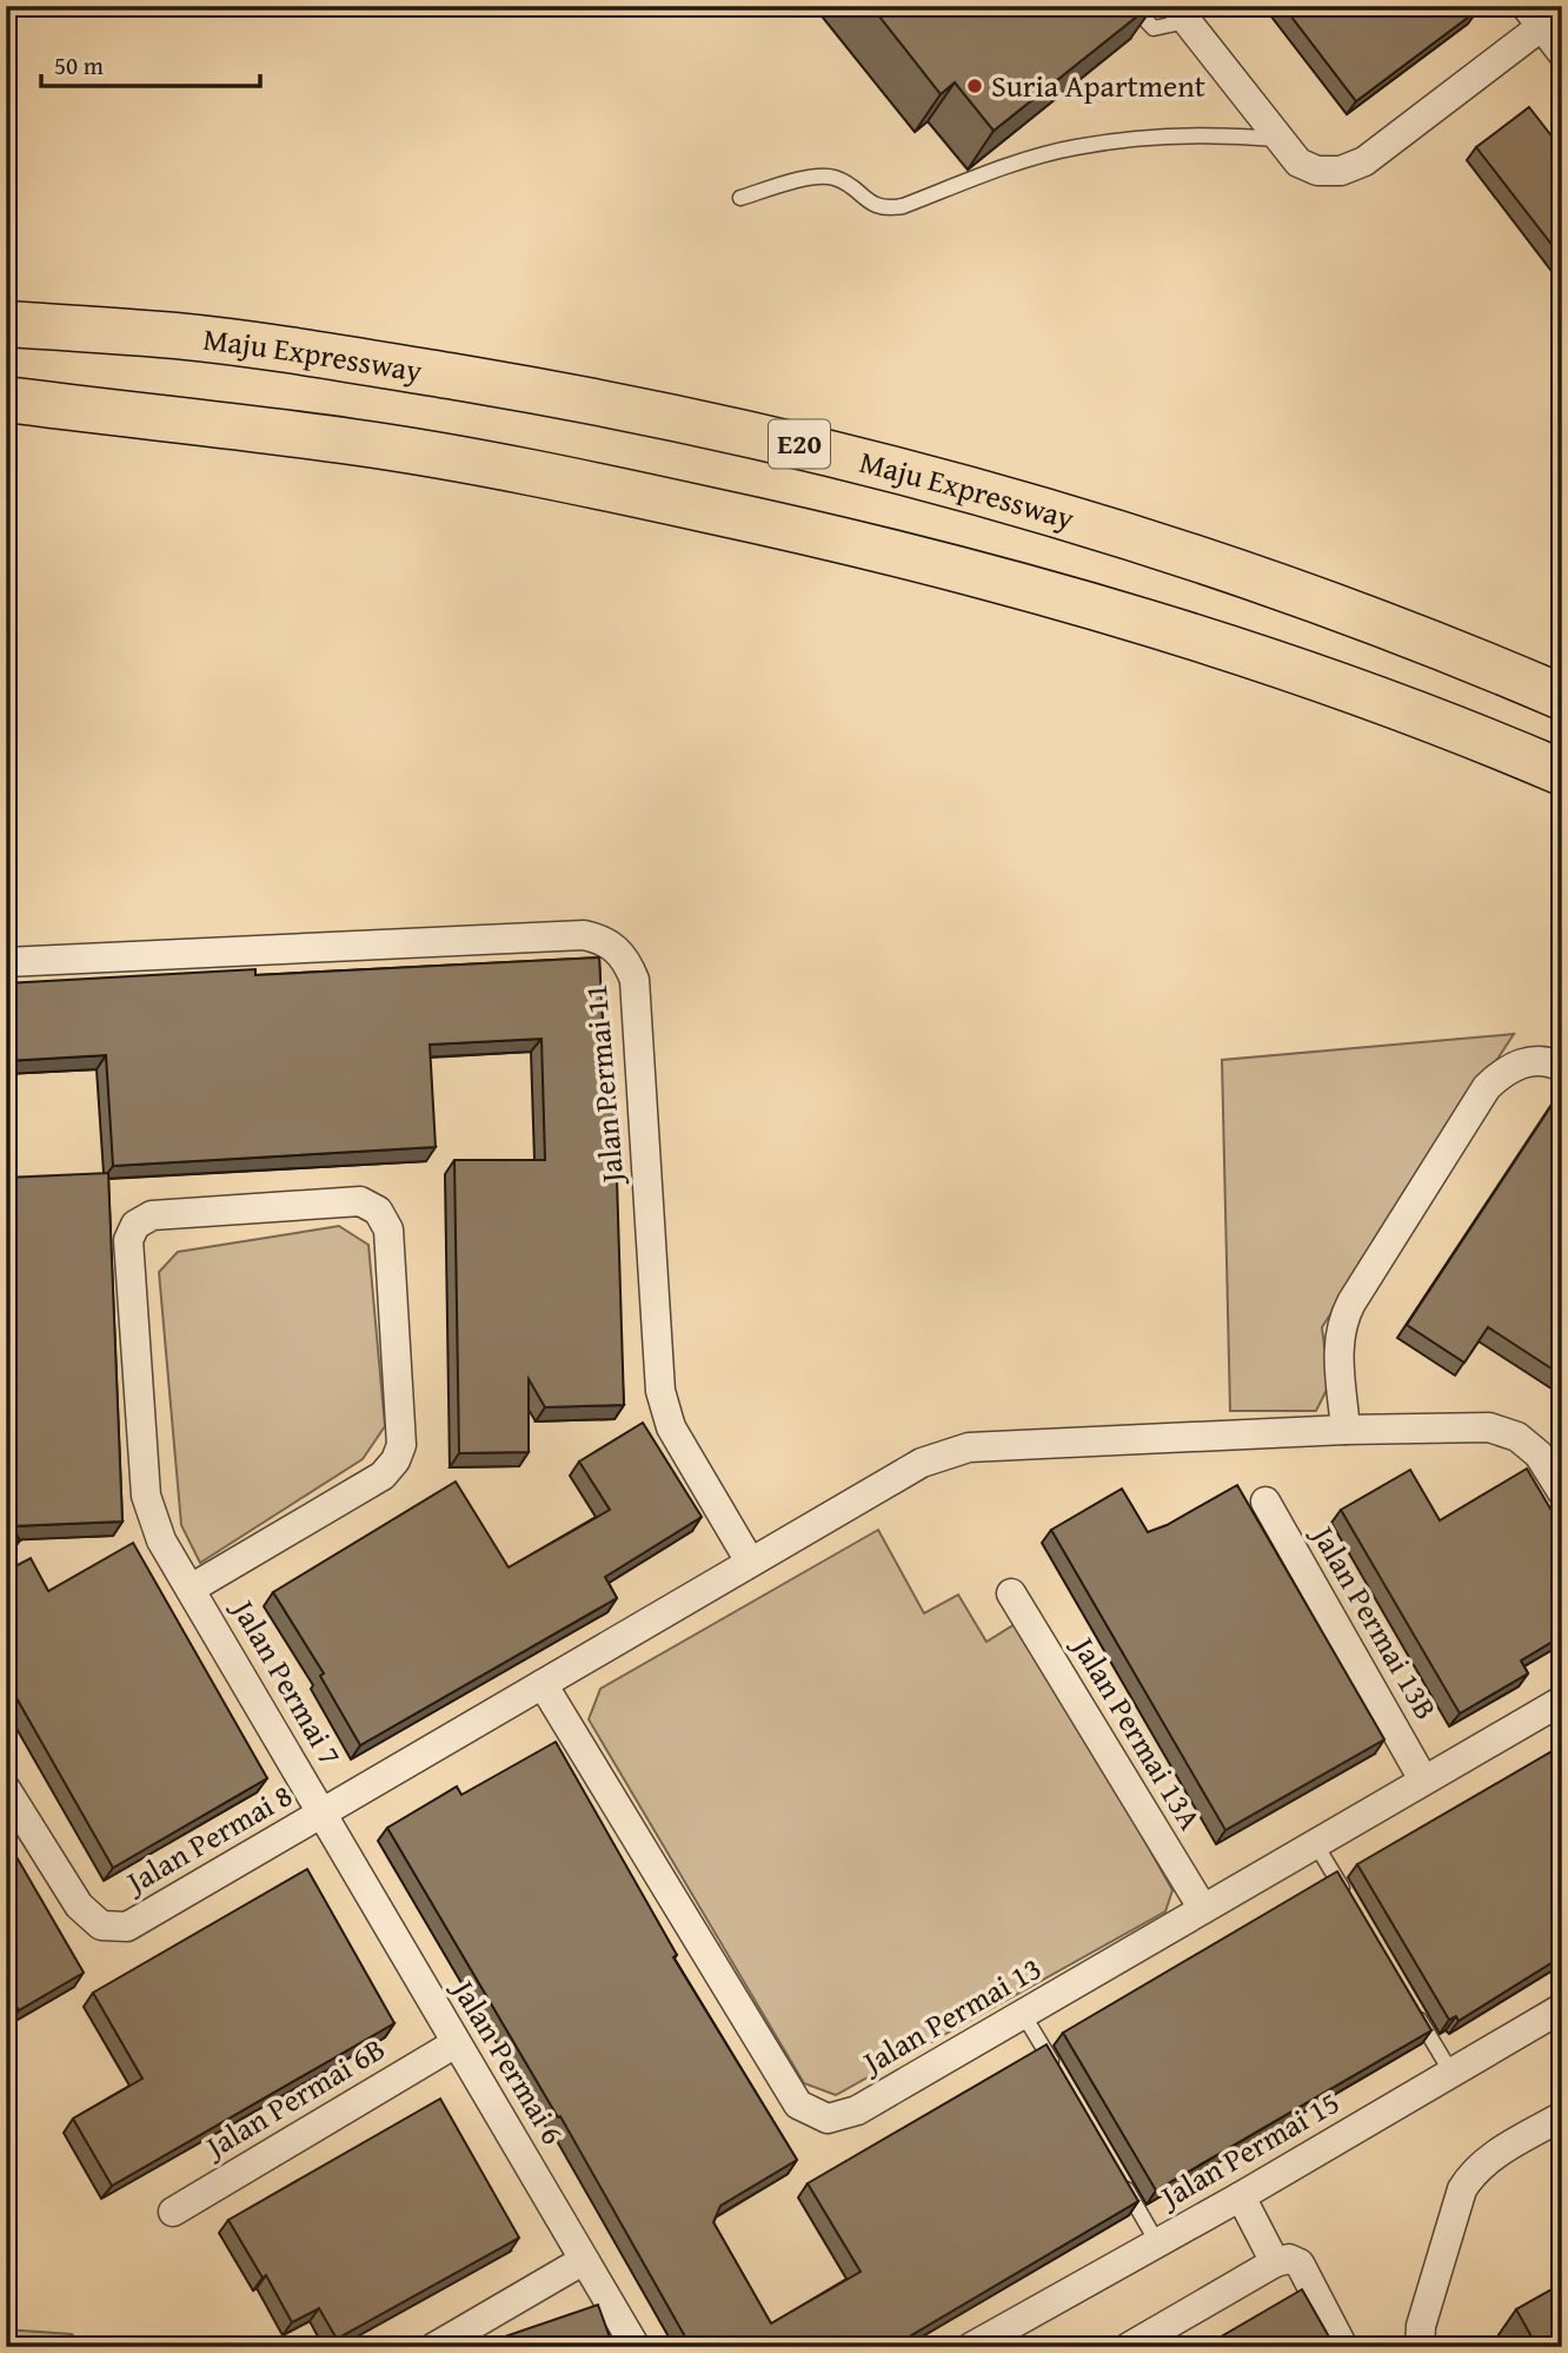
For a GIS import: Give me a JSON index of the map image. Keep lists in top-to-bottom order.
{
  "streets": {
    "highway": ["Maju Expressway", "E20"],
    "street": [
      "Jalan Permai 11",
      "Jalan Permai 13B",
      "Jalan Permai 7",
      "Jalan Permai 13A",
      "Jalan Permai 8",
      "Jalan Permai 13",
      "Jalan Permai 6",
      "Jalan Permai 6B",
      "Jalan Permai 15"
    ]
  },
  "crossings": [
    ["Jalan Permai 11", "Jalan Permai 8"],
    ["Jalan Permai 13B", "Jalan Permai 13"],
    ["Jalan Permai 7", "Jalan Permai 8"],
    ["Jalan Permai 7", "Jalan Permai 6"],
    ["Jalan Permai 13A", "Jalan Permai 13"],
    ["Jalan Permai 8", "Jalan Permai 13"],
    ["Jalan Permai 8", "Jalan Permai 6"],
    ["Jalan Permai 6", "Jalan Permai 6B"]
  ],
  "places": ["Suria Apartment"],
  "scale_bar": "50 m"
}
